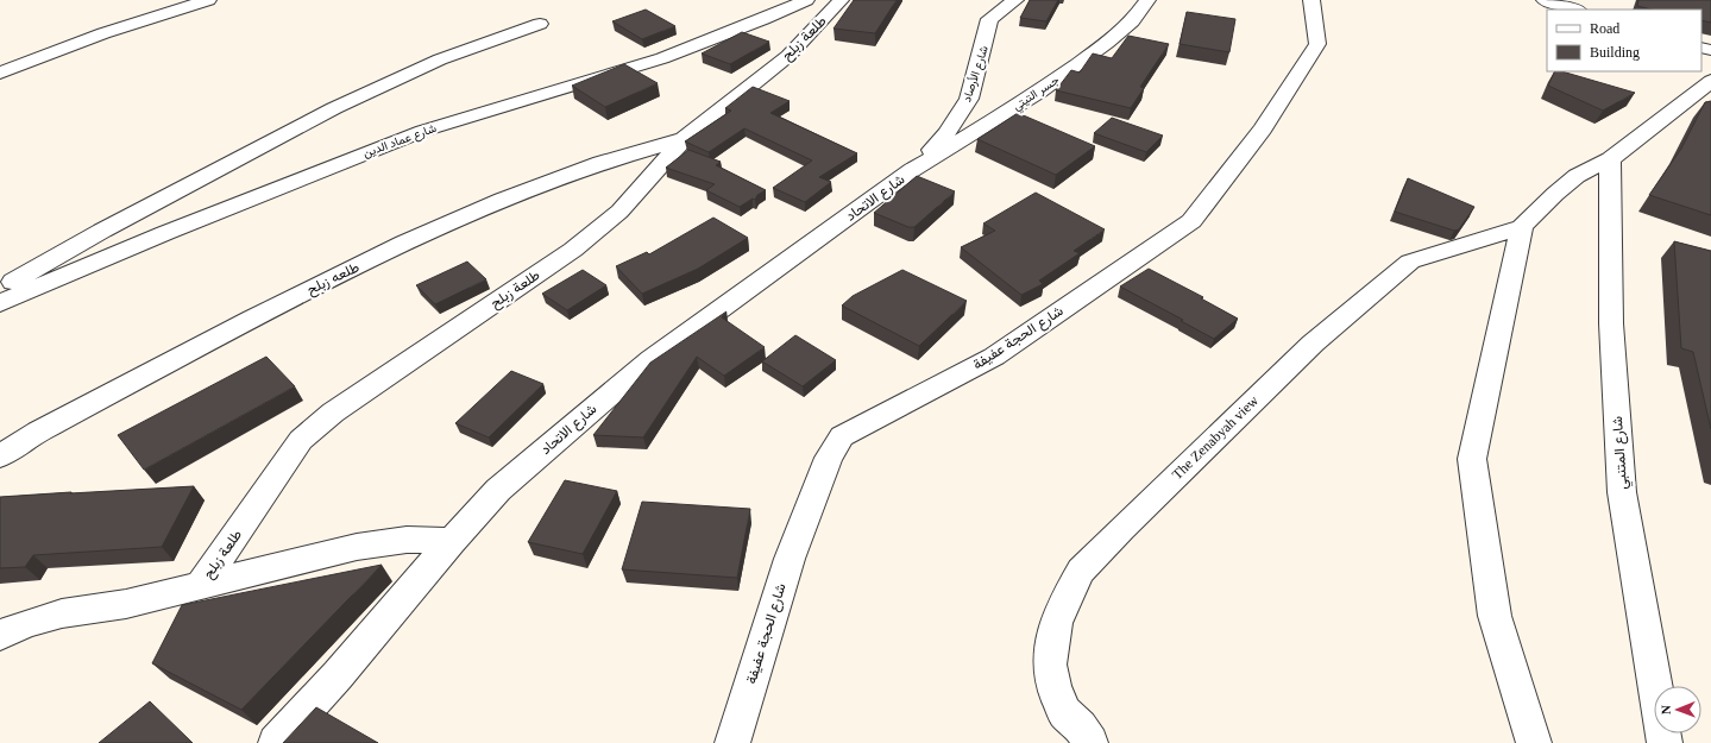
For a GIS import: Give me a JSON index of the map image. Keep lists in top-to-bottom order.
{
  "streets": {
    "street": [
      "طلعة زبلح",
      "شارع الأرصاد",
      "جسر التيتي",
      "شارع عماد الدين",
      "شارع الاتحاد",
      "طلعه زبلح",
      "شارع الحجة عفيفة",
      "The Zenabyah view",
      "شارع المتنبي"
    ]
  },
  "crossings": [
    ["طلعة زبلح", "شارع الاتحاد"],
    ["طلعة زبلح", "طلعه زبلح"],
    ["شارع الأرصاد", "جسر التيتي"],
    ["شارع الأرصاد", "شارع الاتحاد"],
    ["جسر التيتي", "شارع الاتحاد"]
  ],
  "legend": ["Road", "Building"],
  "north": "left"
}
